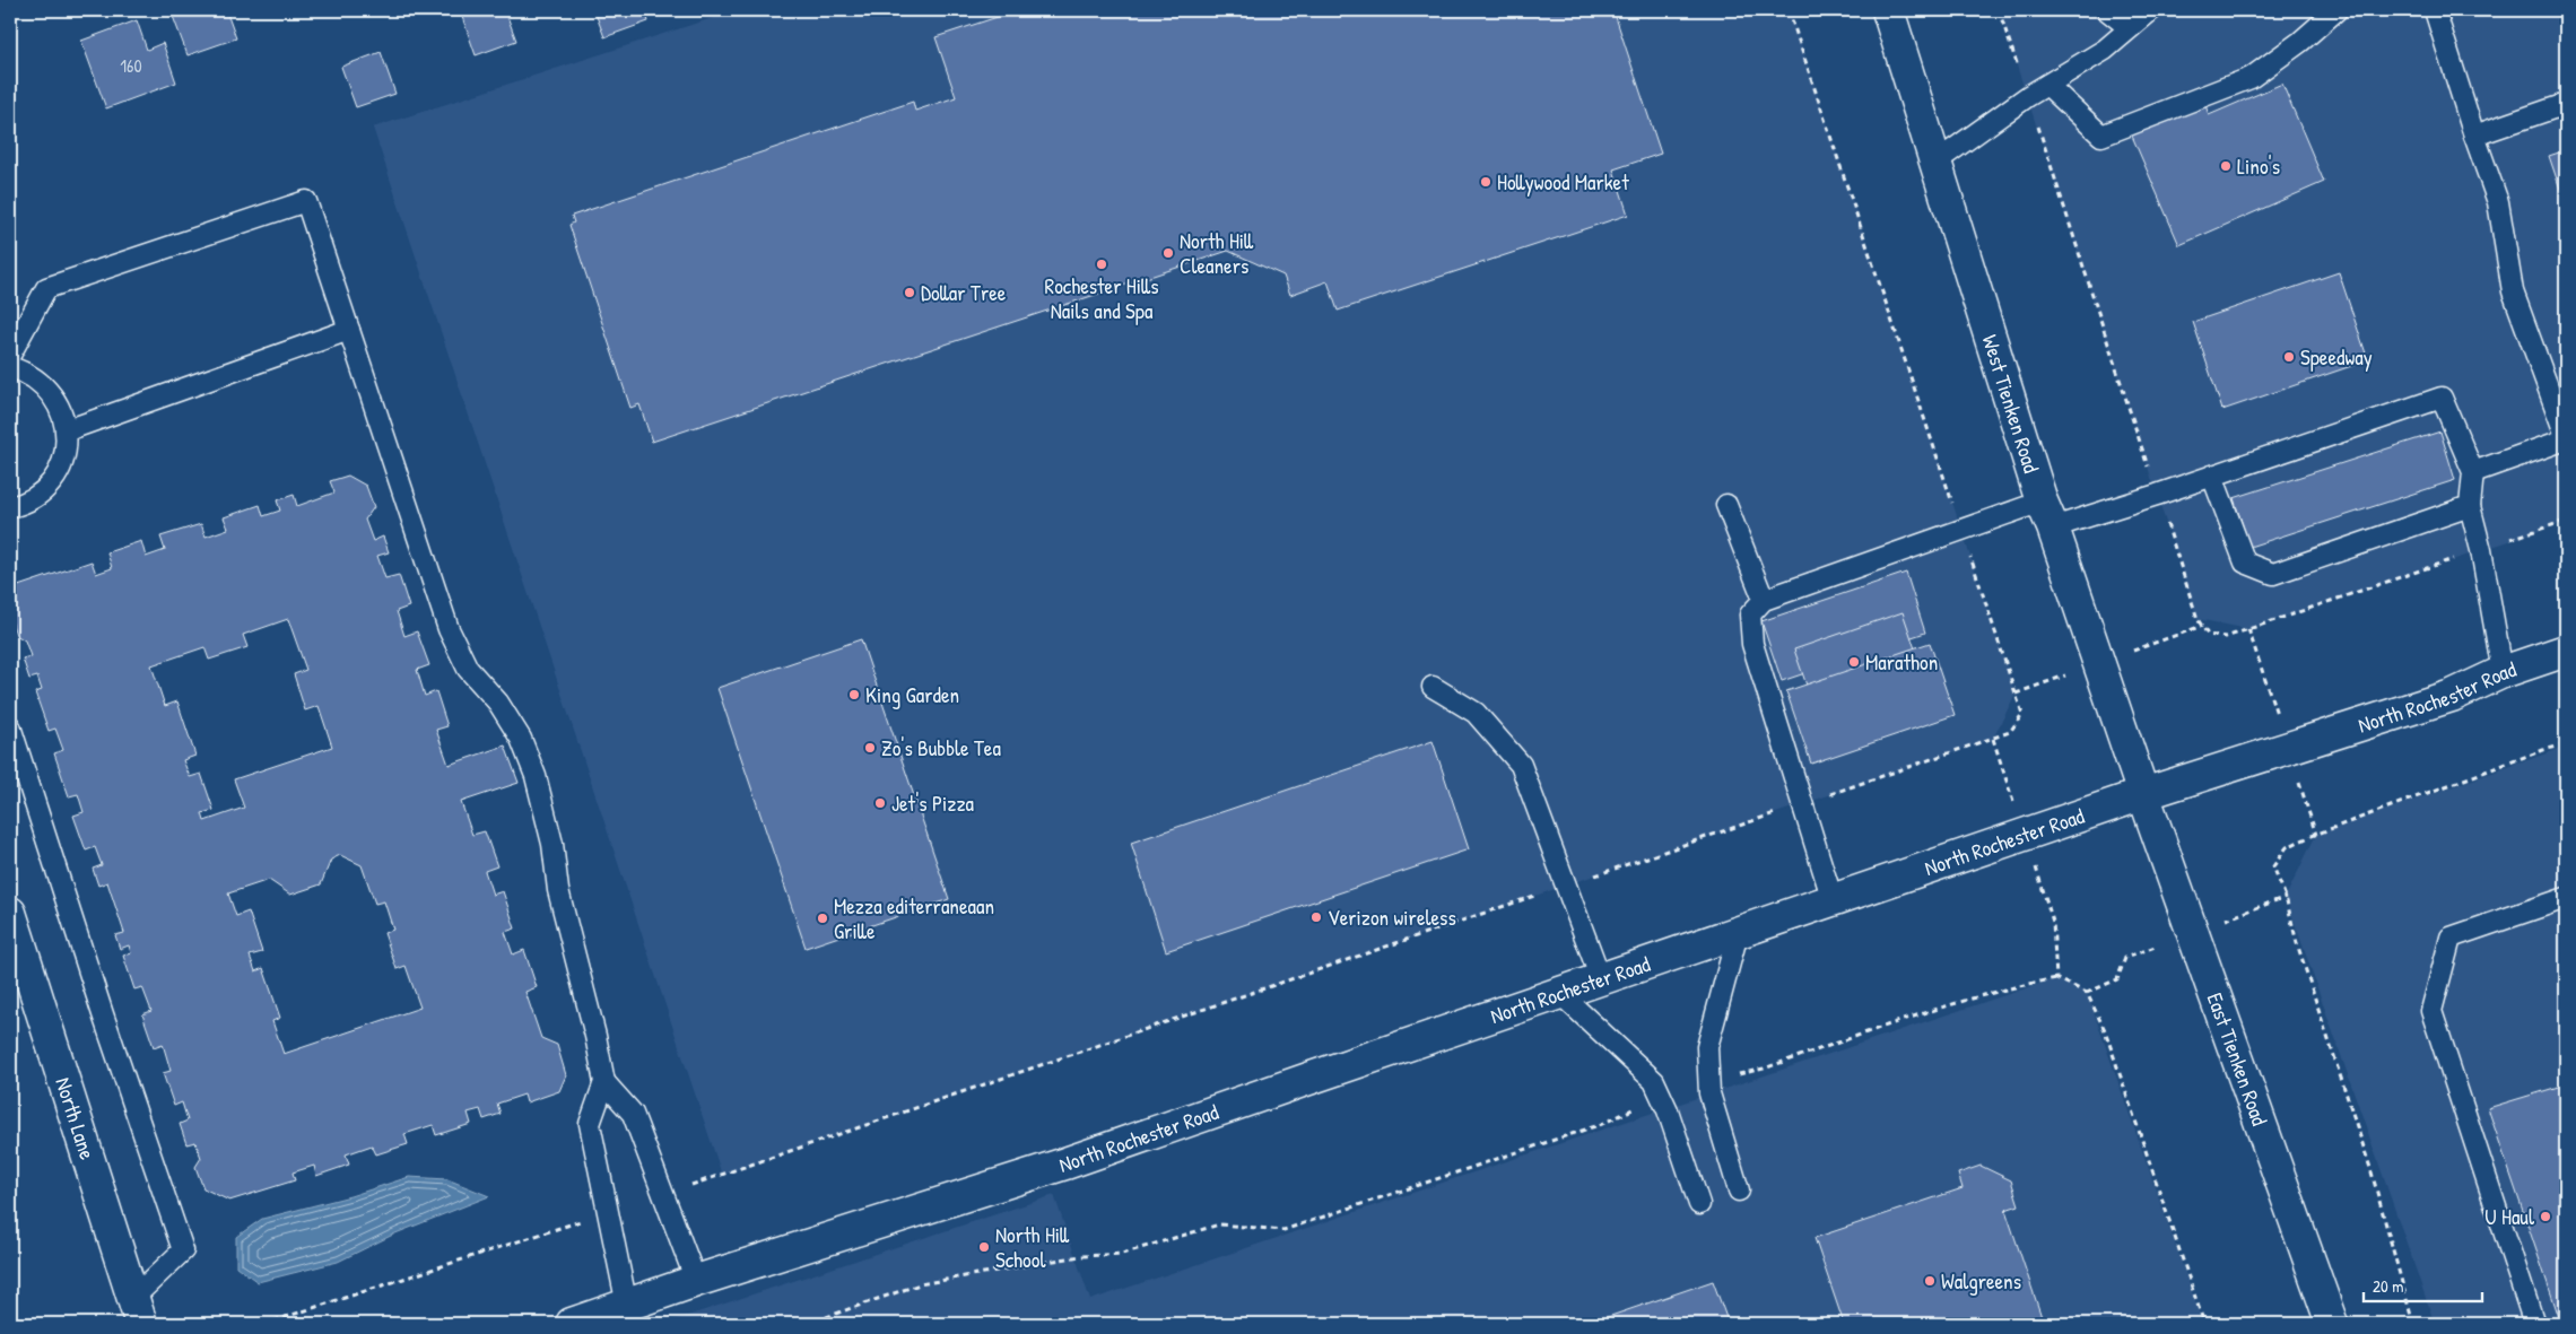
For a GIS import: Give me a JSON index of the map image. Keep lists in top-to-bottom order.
{
  "streets": {
    "main road": [
      "West Tienken Road",
      "North Rochester Road",
      "East Tienken Road",
      "North Lane"
    ]
  },
  "crossings": [
    ["West Tienken Road", "North Rochester Road"],
    ["West Tienken Road", "East Tienken Road"],
    ["North Rochester Road", "East Tienken Road"]
  ],
  "places": [
    "Lino's",
    "Hollywood Market",
    "North Hill Cleaners",
    "Rochester Hills Nails and Spa",
    "Dollar Tree",
    "Speedway",
    "Marathon",
    "King Garden",
    "Zo's Bubble Tea",
    "Jet's Pizza",
    "Verizon wireless",
    "Mezza editerraneaan Grille",
    "U Haul",
    "North Hill School",
    "Walgreens"
  ],
  "house_numbers": ["160"],
  "scale_bar": "20 m"
}
